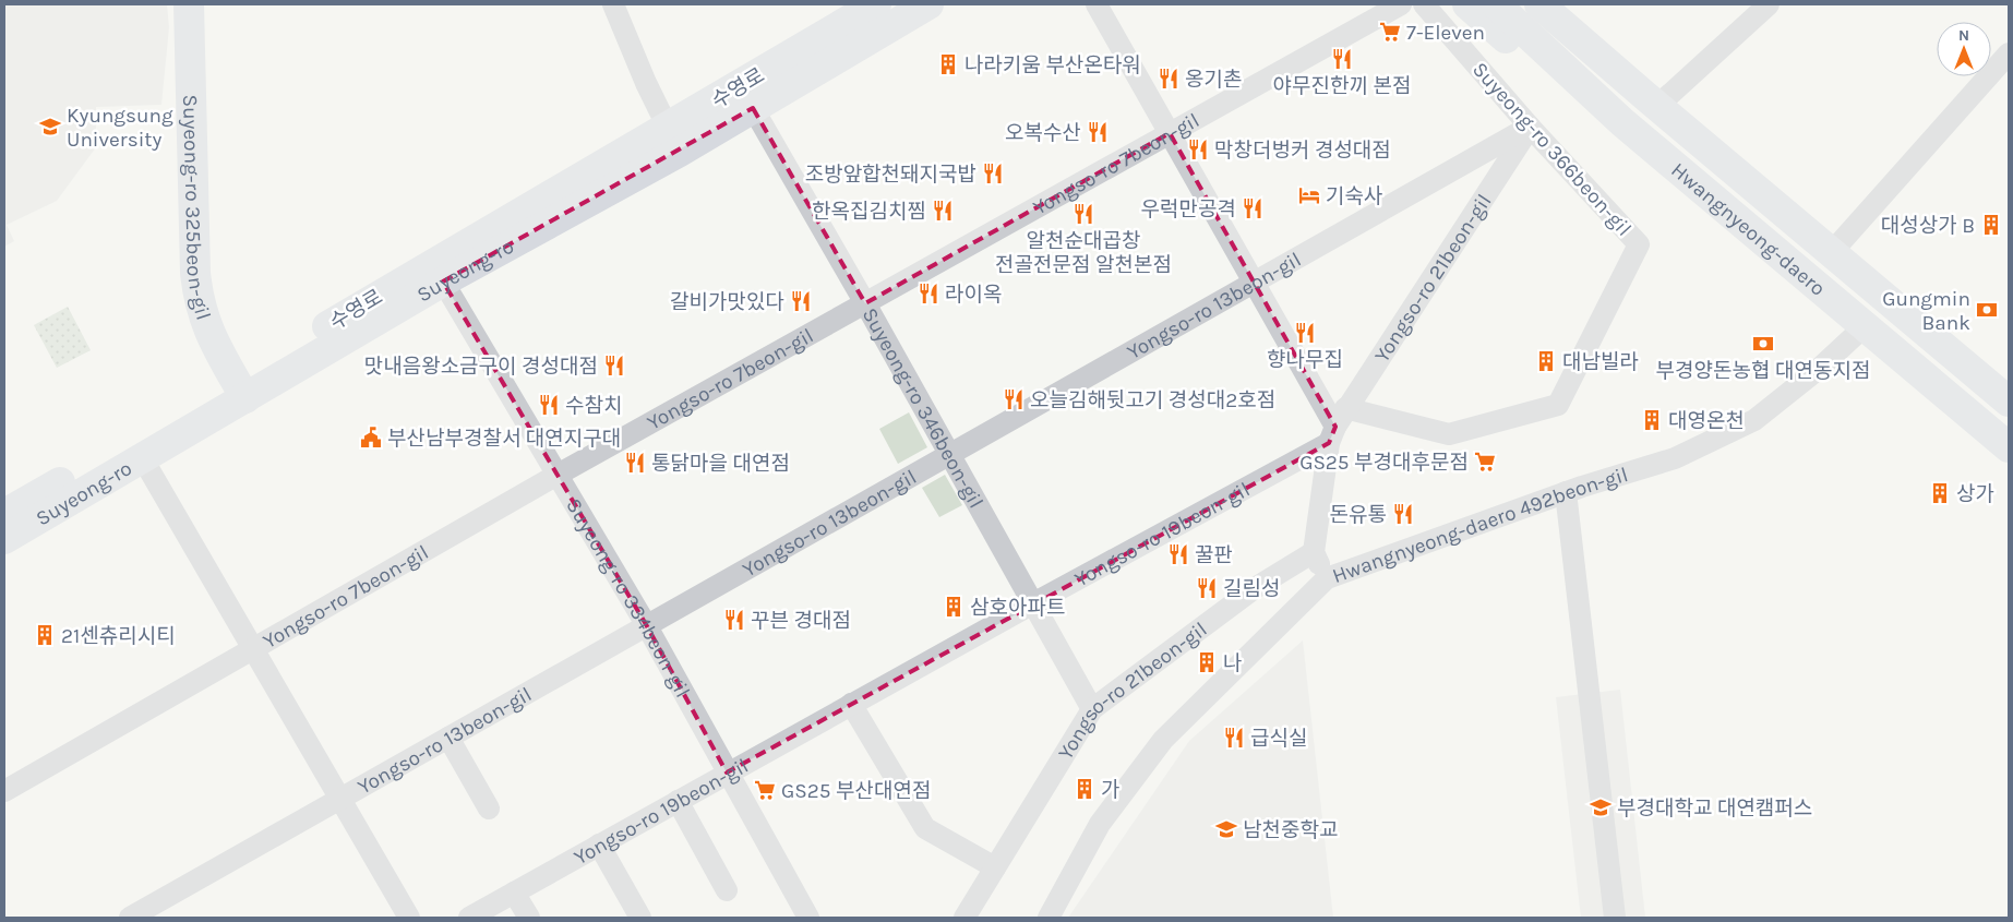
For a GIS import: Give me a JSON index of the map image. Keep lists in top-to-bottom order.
{
  "streets": {
    "main road": [
      "수영로",
      "Suyeong-ro 325beon-gil",
      "Hwangnyeong-daero",
      "Suyeong-ro"
    ],
    "street": [
      "Suyeong-ro 366beon-gil",
      "Yongso-ro 7beon-gil",
      "Yongso-ro 21beon-gil",
      "Yongso-ro 13beon-gil",
      "Suyeong-ro 346beon-gil",
      "Hwangnyeong-daero 492beon-gil",
      "Yongso-ro 19beon-gil",
      "Suyeong-ro 334beon-gil"
    ]
  },
  "crossings": [
    ["수영로", "Suyeong-ro 325beon-gil"],
    ["수영로", "Suyeong-ro"],
    ["Suyeong-ro 366beon-gil", "Yongso-ro 21beon-gil"],
    ["Suyeong-ro 366beon-gil", "Yongso-ro 13beon-gil"],
    ["Suyeong-ro 366beon-gil", "Yongso-ro 19beon-gil"],
    ["Yongso-ro 7beon-gil", "Suyeong-ro 346beon-gil"],
    ["Yongso-ro 7beon-gil", "Suyeong-ro 334beon-gil"],
    ["Suyeong-ro 325beon-gil", "Suyeong-ro"],
    ["Hwangnyeong-daero", "Hwangnyeong-daero 492beon-gil"],
    ["Suyeong-ro", "Suyeong-ro 346beon-gil"],
    ["Suyeong-ro", "Suyeong-ro 334beon-gil"],
    ["Yongso-ro 21beon-gil", "Yongso-ro 13beon-gil"],
    ["Yongso-ro 21beon-gil", "Suyeong-ro 346beon-gil"],
    ["Yongso-ro 21beon-gil", "Yongso-ro 19beon-gil"],
    ["Yongso-ro 13beon-gil", "Suyeong-ro 346beon-gil"],
    ["Yongso-ro 13beon-gil", "Suyeong-ro 334beon-gil"],
    ["Suyeong-ro 346beon-gil", "Yongso-ro 19beon-gil"],
    ["Yongso-ro 19beon-gil", "Suyeong-ro 334beon-gil"]
  ],
  "places": {
    "supermarket": ["7-Eleven", "GS25 부경대후문점", "GS25 부산대연점"],
    "restaurant": [
      "야무진한끼 본점",
      "옹기촌",
      "오복수산",
      "막창더벙커 경성대점",
      "조방앞합천돼지국밥",
      "우럭만공격",
      "한옥집김치찜",
      "알천순대곱창 전골전문점 알천본점",
      "라이옥",
      "갈비가맛있다",
      "향나무집",
      "맛내음왕소금구이 경성대점",
      "오늘김해뒷고기 경성대2호점",
      "수참치",
      "통닭마을 대연점",
      "돈유통",
      "꿀판",
      "길림성",
      "꾸븐 경대점",
      "급식실"
    ],
    "building": [
      "나라키움 부산온타워",
      "대성상가 B",
      "대남빌라",
      "대영온천",
      "상가",
      "삼호아파트",
      "21센츄리시티",
      "나",
      "가"
    ],
    "school or university": ["Kyungsung University", "부경대학교 대연캠퍼스", "남천중학교"],
    "hotel": ["기숙사"],
    "bank": ["Gungmin Bank", "부경양돈농협 대연동지점"],
    "public building": ["부산남부경찰서 대연지구대"]
  },
  "north": "top"
}
